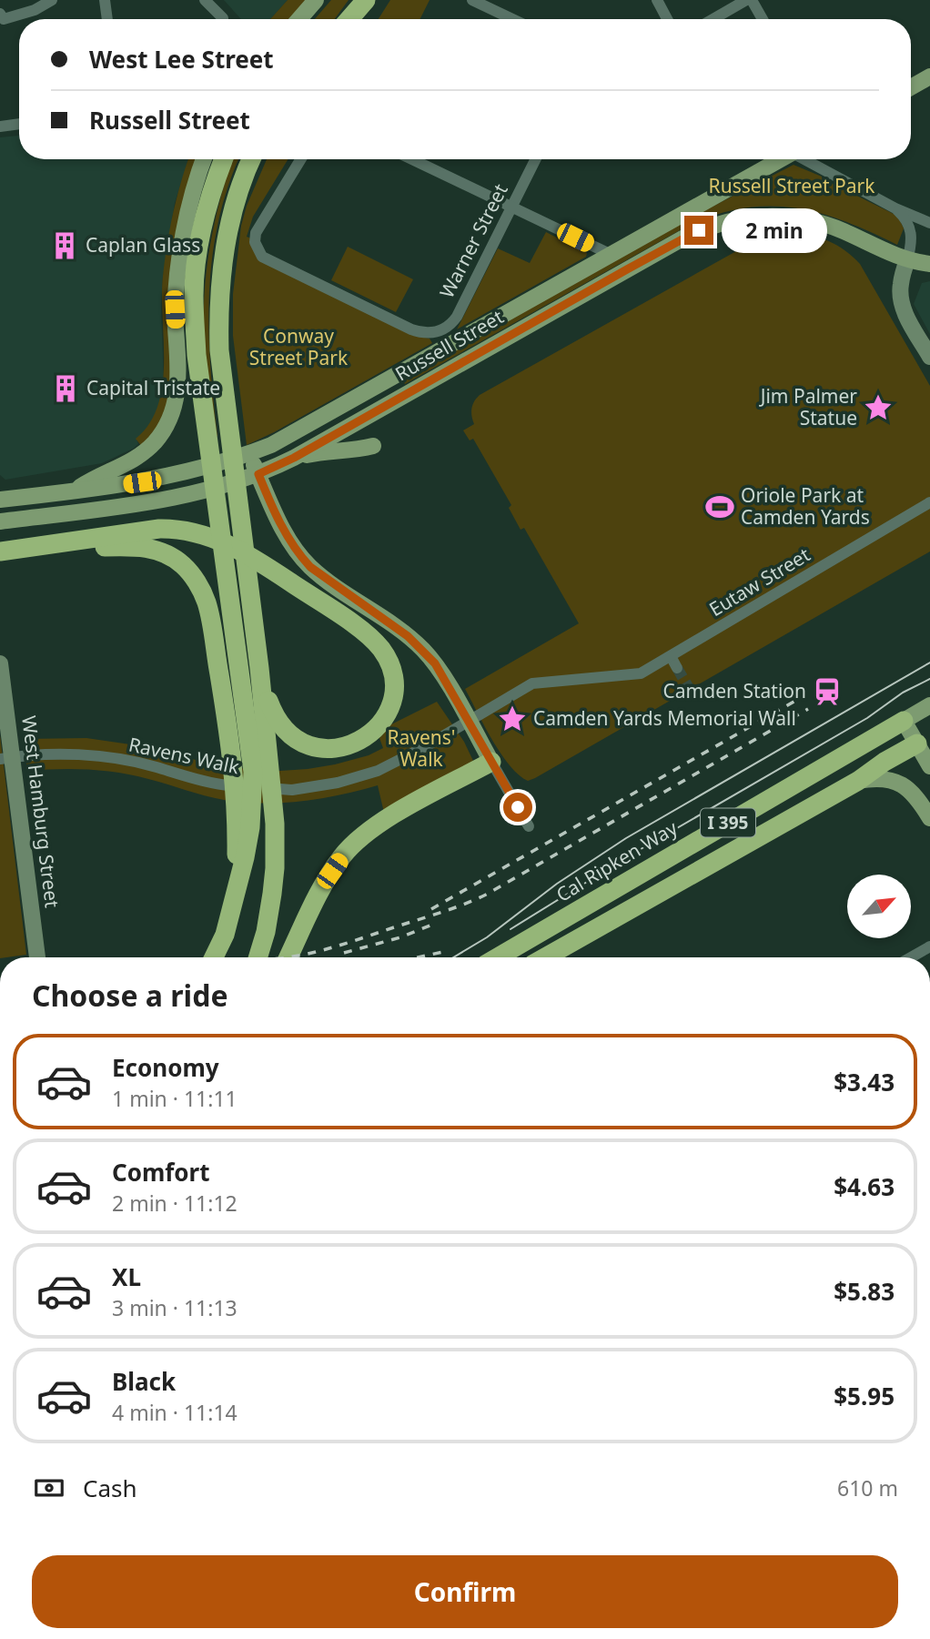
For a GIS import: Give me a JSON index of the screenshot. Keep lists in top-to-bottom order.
{
  "streets": {
    "highway": ["I 395", "Cal Ripken Way"],
    "main road": ["Russell Street"],
    "street": [
      "Warner Street",
      "Eutaw Street",
      "Ravens Walk",
      "West Hamburg Street"
    ]
  },
  "crossings": [
    ["Eutaw Street", "Ravens Walk"],
    ["Ravens Walk", "West Hamburg Street"],
    ["I 395", "Cal Ripken Way"]
  ],
  "parks": ["Russell Street Park", "Conway Street Park", "Ravens' Walk"],
  "places": {
    "building": ["Caplan Glass", "Capital Tristate"],
    "place": ["Jim Palmer Statue", "Camden Yards Memorial Wall"],
    "sports": ["Oriole Park at Camden Yards"],
    "station": ["Camden Station"]
  },
  "north": "top right",
  "page": {
    "banner": ["West Lee Street", "Russell Street"],
    "bubble": "2 min",
    "heading": "Choose a ride",
    "list": [
      {
        "name": "Economy",
        "note": "1 min · 11:11",
        "value": "$3.43"
      },
      {
        "name": "Comfort",
        "note": "2 min · 11:12",
        "value": "$4.63"
      },
      {
        "name": "XL",
        "note": "3 min · 11:13",
        "value": "$5.83"
      },
      {
        "name": "Black",
        "note": "4 min · 11:14",
        "value": "$5.95"
      }
    ],
    "pay": ["Cash", "610 m"],
    "buttons": "Confirm"
  }
}
